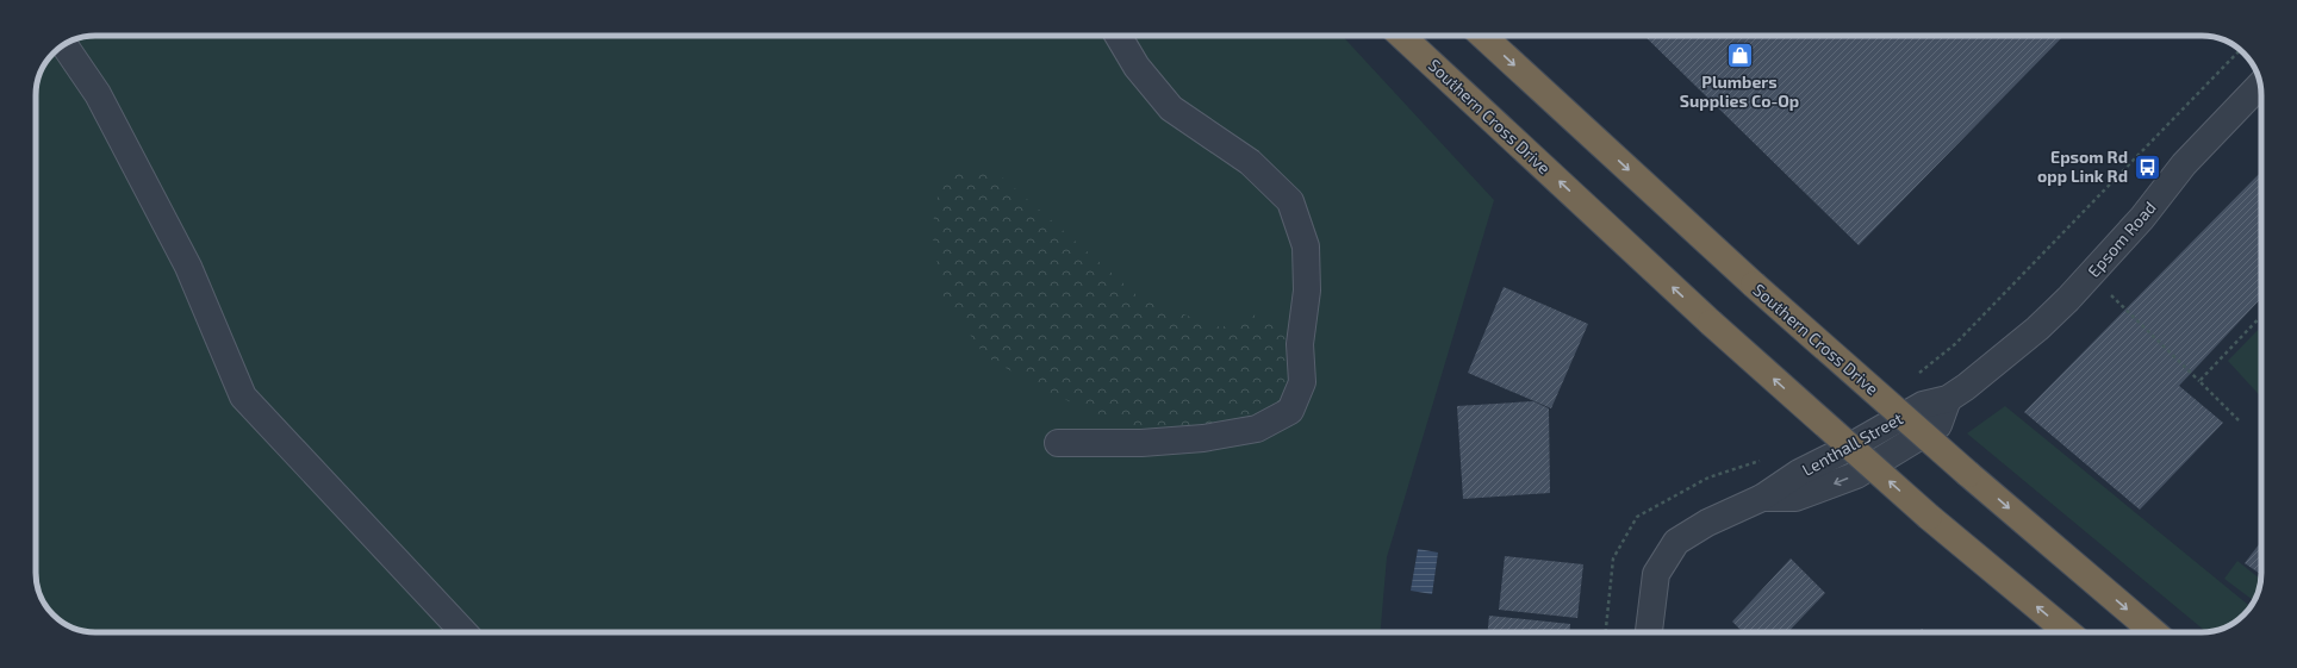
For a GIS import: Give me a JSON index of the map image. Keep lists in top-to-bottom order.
{
  "streets": {
    "highway": ["Southern Cross Drive"],
    "street": ["Epsom Road", "Lenthall Street"]
  },
  "crossings": [
    ["Epsom Road", "Lenthall Street"]
  ],
  "places": {
    "shop": ["Plumbers Supplies Co-Op"],
    "bus stop": ["Epsom Rd opp Link Rd"]
  }
}
